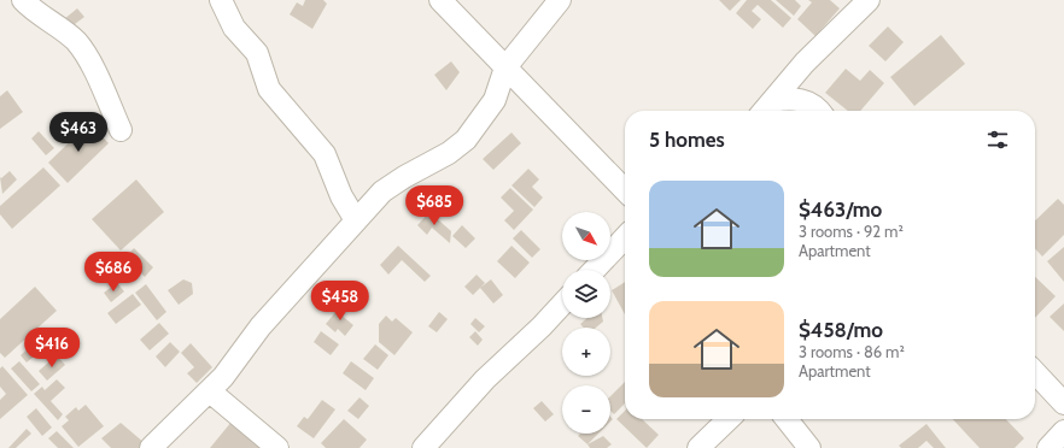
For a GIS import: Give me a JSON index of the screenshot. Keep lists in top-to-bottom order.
{
  "north": "bottom right",
  "page": {
    "heading": "5 homes",
    "price": [
      "$463",
      "$685",
      "$686",
      "$458",
      "$416"
    ],
    "list": [
      {
        "name": "$463/mo",
        "note": "3 rooms · 92 m² · Apartment"
      },
      {
        "name": "$458/mo",
        "note": "3 rooms · 86 m² · Apartment"
      }
    ],
    "map_buttons": ["+", "−"]
  }
}
